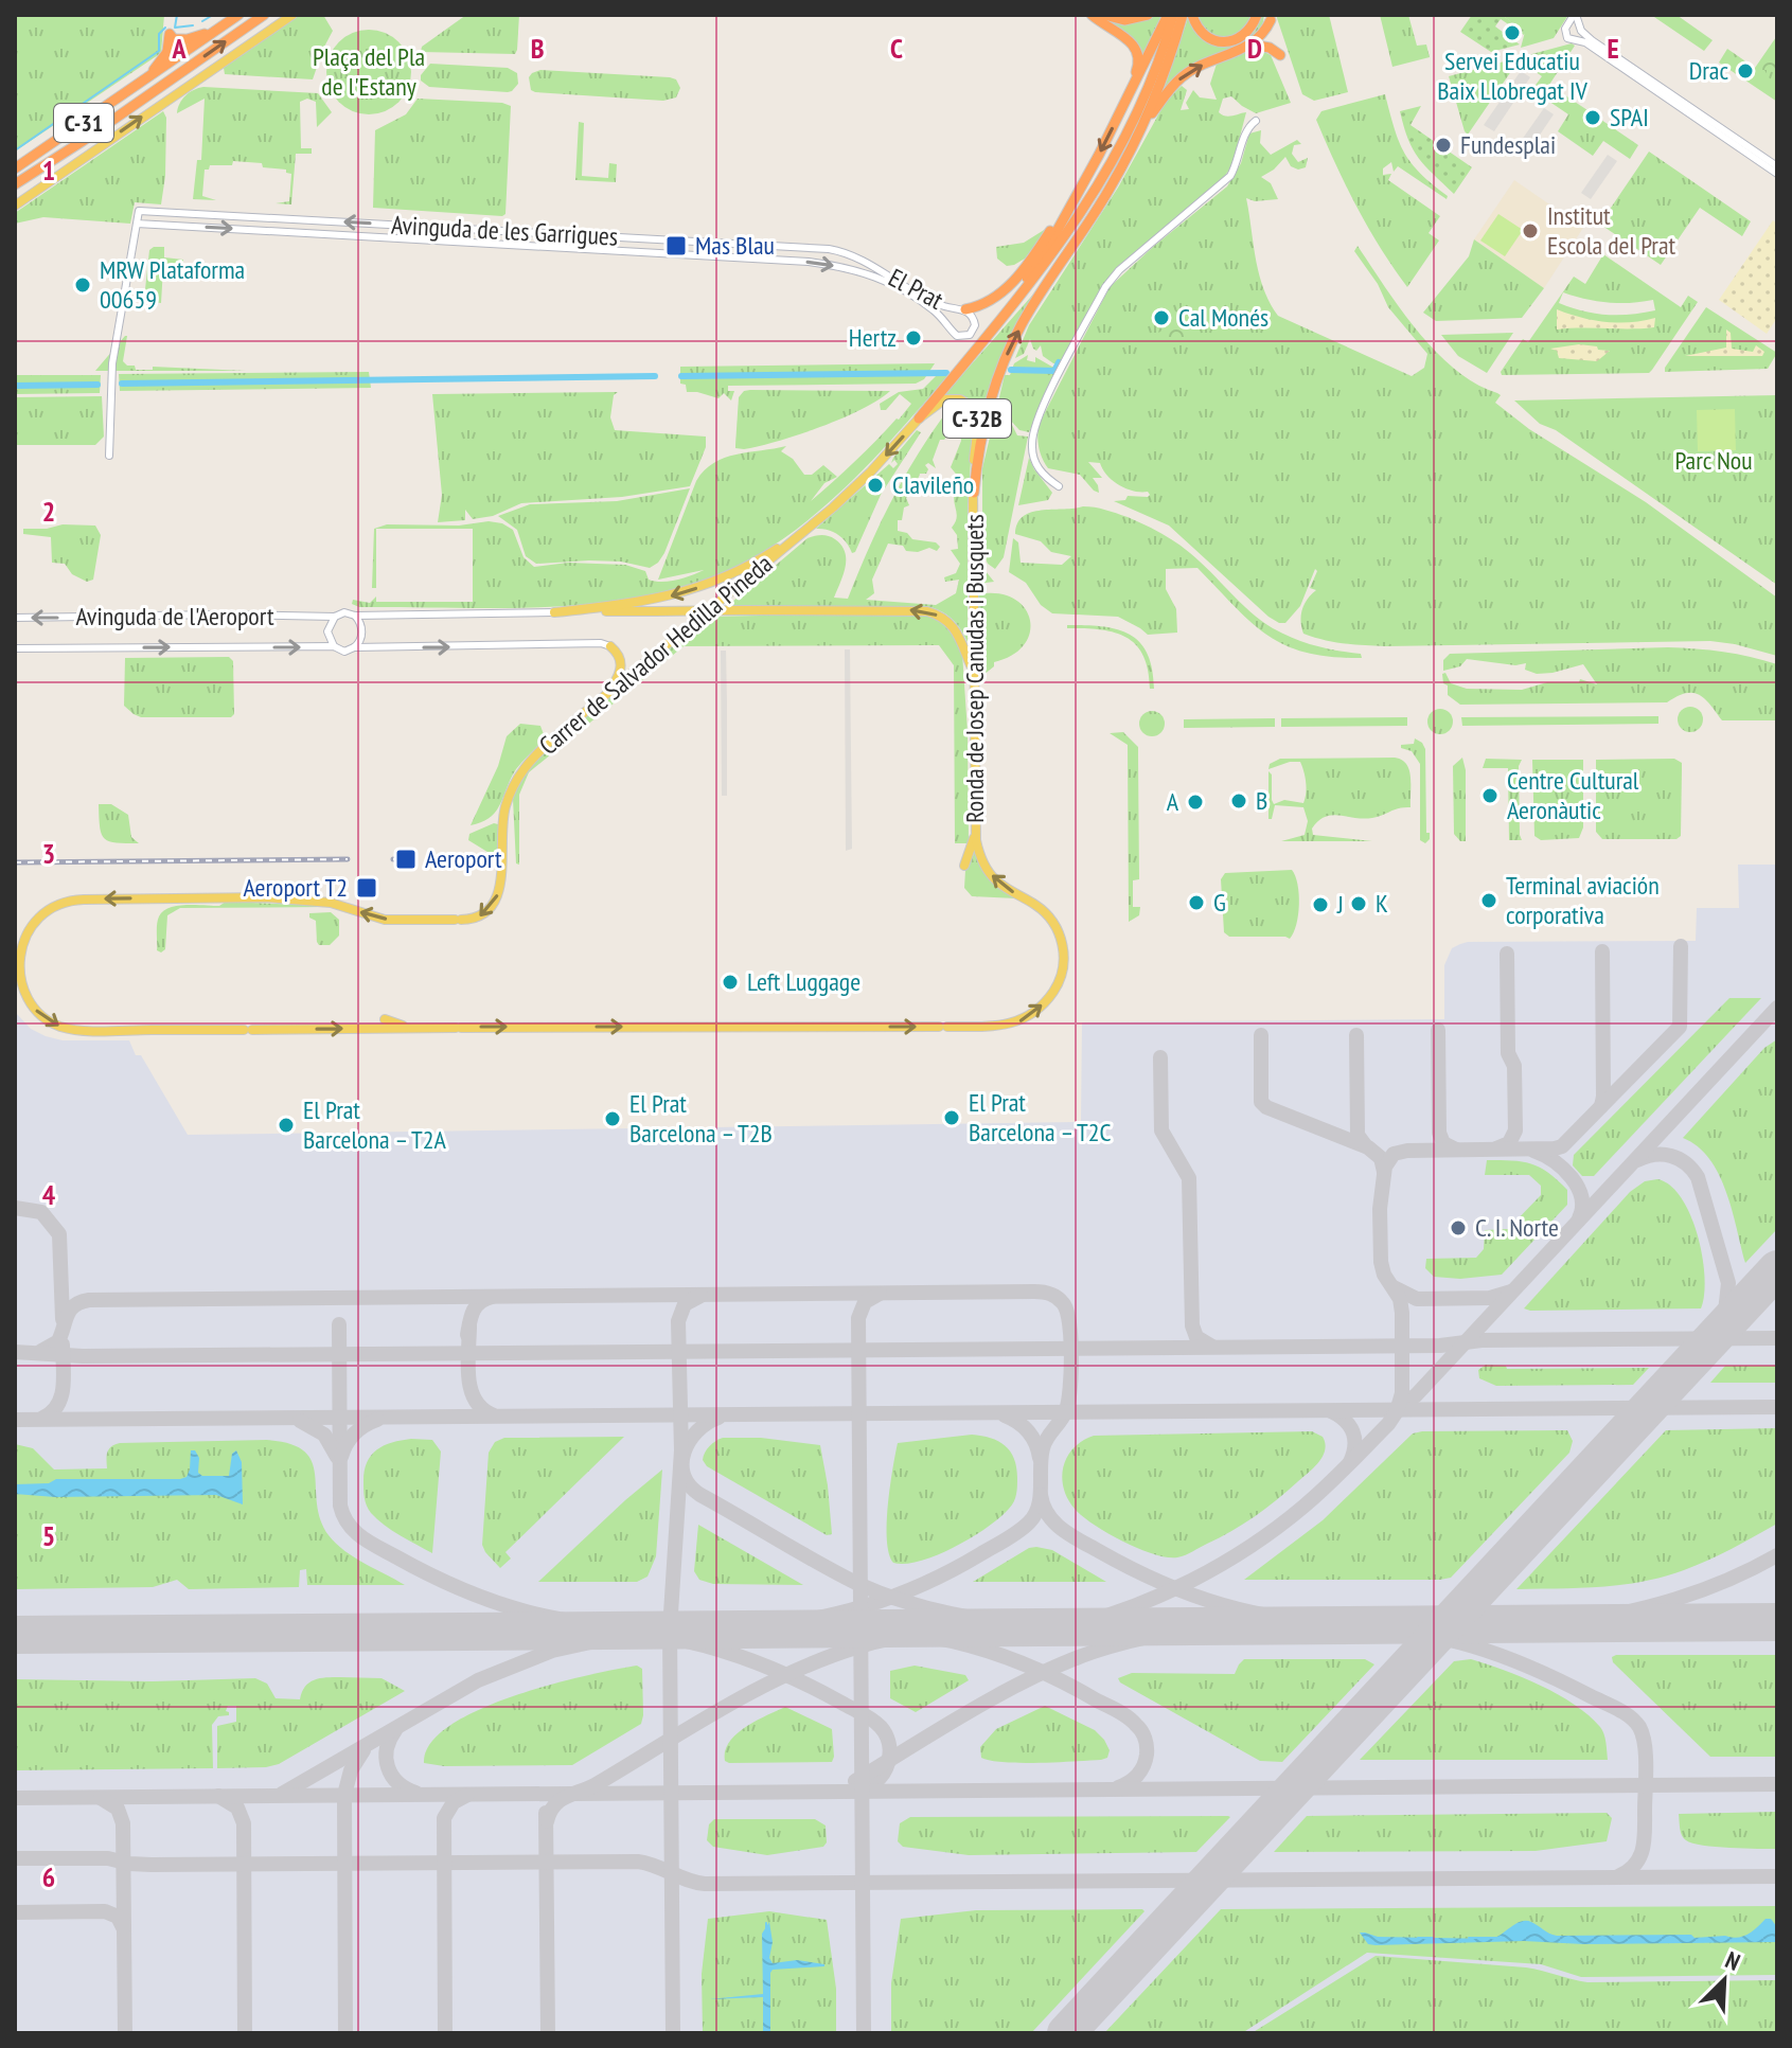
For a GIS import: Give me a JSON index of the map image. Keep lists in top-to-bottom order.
{
  "streets": {
    "highway": ["C-31", "C-32B"],
    "main road": ["Carrer de Salvador Hedilla Pineda", "Ronda de Josep Canudas i Busquets"],
    "street": ["Avinguda de les Garrigues", "El Prat", "Avinguda de l'Aeroport"]
  },
  "crossings": [
    ["Avinguda de les Garrigues", "El Prat"],
    ["C-32B", "Carrer de Salvador Hedilla Pineda"],
    ["C-32B", "Ronda de Josep Canudas i Busquets"],
    ["Carrer de Salvador Hedilla Pineda", "Ronda de Josep Canudas i Busquets"]
  ],
  "parks": ["Plaça del Pla de l'Estany", "Parc Nou"],
  "places": {
    "other": [
      "Servei Educatiu Baix Llobregat IV",
      "Drac",
      "SPAI",
      "Fundesplai",
      "Institut Escola del Prat",
      "MRW Plataforma 00659",
      "Cal Monés",
      "Hertz",
      "Clavileño",
      "Centre Cultural Aeronàutic",
      "B",
      "A",
      "Terminal aviación corporativa",
      "G",
      "K",
      "J",
      "Left Luggage",
      "El Prat Barcelona – T2C",
      "El Prat Barcelona – T2B",
      "El Prat Barcelona – T2A",
      "C. I. Norte"
    ],
    "transit": ["Mas Blau", "Aeroport", "Aeroport T2"]
  },
  "north": "top right",
  "grid": {
    "columns": [
      "A",
      "B",
      "C",
      "D",
      "E"
    ],
    "rows": [
      "1",
      "2",
      "3",
      "4",
      "5",
      "6"
    ]
  }
}
